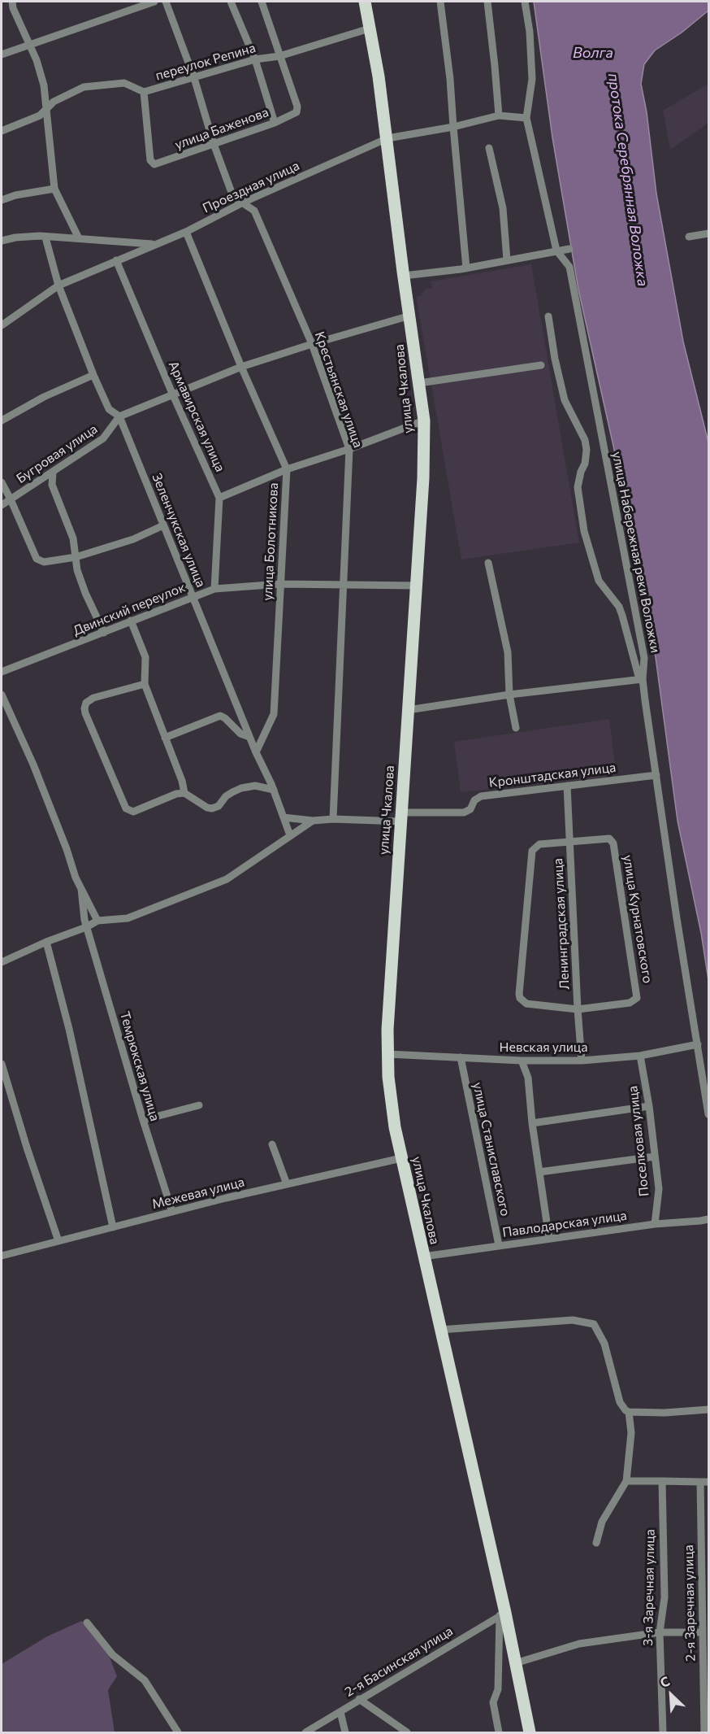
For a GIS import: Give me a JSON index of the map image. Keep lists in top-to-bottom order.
{
  "streets": {
    "main road": ["улица Чкалова"],
    "street": [
      "переулок Репина",
      "улица Баженова",
      "Проездная улица",
      "Крестьянская улица",
      "Армавирская улица",
      "Бугровая улица",
      "Зеленчукская улица",
      "улица Болотникова",
      "улица Набережная реки Воложки",
      "Двинский переулок",
      "Кронштадская улица",
      "улица Курнатовского",
      "Ленинградская улица",
      "Невская улица",
      "Темрюкская улица",
      "Поселковая улица",
      "улица Станиславского",
      "Межевая улица",
      "Павлодарская улица",
      "3-я Заречная улица",
      "2-я Заречная улица",
      "2-я Басинская улица"
    ]
  },
  "crossings": [
    ["переулок Репина", "улица Баженова"],
    ["переулок Репина", "улица Чкалова"],
    ["переулок Репина", "Крестьянская улица"],
    ["улица Баженова", "Крестьянская улица"],
    ["Проездная улица", "улица Чкалова"],
    ["Проездная улица", "Крестьянская улица"],
    ["Проездная улица", "Армавирская улица"],
    ["Проездная улица", "Зеленчукская улица"],
    ["Проездная улица", "улица Болотникова"],
    ["Проездная улица", "улица Набережная реки Воложки"],
    ["улица Чкалова", "Двинский переулок"],
    ["улица Чкалова", "Кронштадская улица"],
    ["улица Чкалова", "Невская улица"],
    ["улица Чкалова", "Межевая улица"],
    ["улица Чкалова", "Павлодарская улица"],
    ["улица Чкалова", "2-я Басинская улица"],
    ["Крестьянская улица", "Двинский переулок"],
    ["Крестьянская улица", "Кронштадская улица"],
    ["Армавирская улица", "Двинский переулок"],
    ["Бугровая улица", "Зеленчукская улица"],
    ["Зеленчукская улица", "улица Болотникова"],
    ["Зеленчукская улица", "Двинский переулок"],
    ["Зеленчукская улица", "Кронштадская улица"],
    ["улица Болотникова", "Двинский переулок"],
    ["улица Набережная реки Воложки", "Кронштадская улица"],
    ["улица Набережная реки Воложки", "Невская улица"],
    ["Кронштадская улица", "Ленинградская улица"],
    ["улица Курнатовского", "Ленинградская улица"],
    ["Ленинградская улица", "Невская улица"],
    ["Невская улица", "Поселковая улица"],
    ["Невская улица", "улица Станиславского"],
    ["Темрюкская улица", "Межевая улица"],
    ["Поселковая улица", "Павлодарская улица"],
    ["улица Станиславского", "Павлодарская улица"]
  ],
  "water": ["Волга", "протока Серебрянная Воложка"],
  "north": "top left"
}
